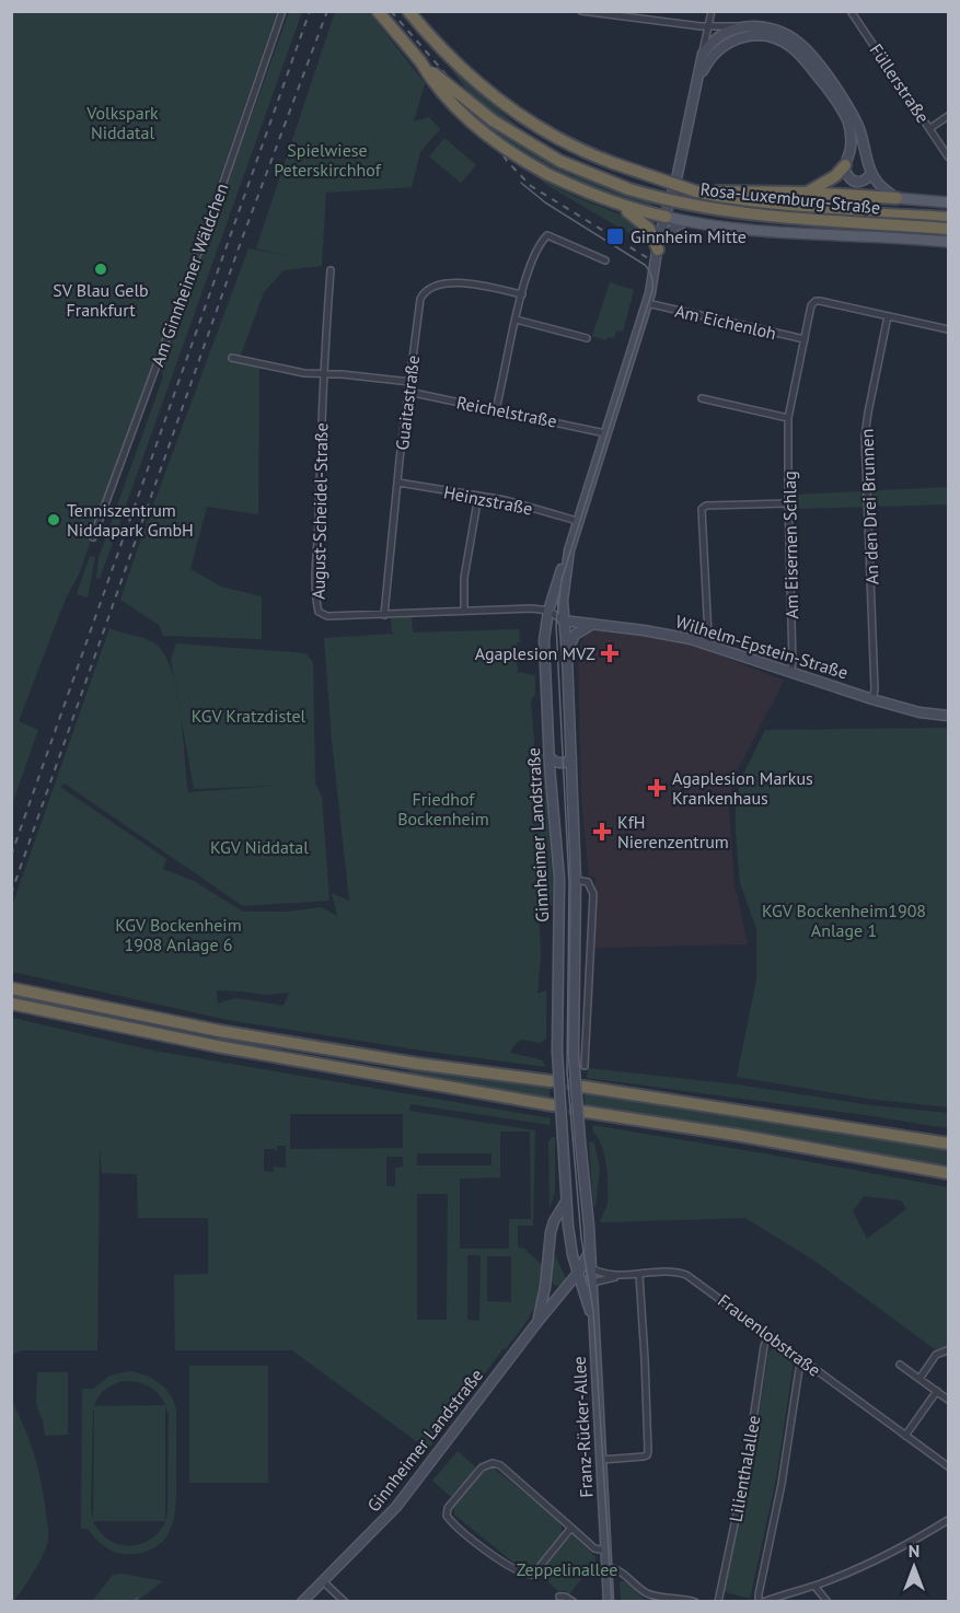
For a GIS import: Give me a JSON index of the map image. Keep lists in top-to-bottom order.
{
  "streets": {
    "highway": ["Rosa-Luxemburg-Straße"],
    "main road": ["Wilhelm-Epstein-Straße", "Ginnheimer Landstraße", "Franz-Rücker-Allee"],
    "street": [
      "Füllerstraße",
      "Am Ginnheimer Wäldchen",
      "Am Eichenloh",
      "Guaitastraße",
      "Reichelstraße",
      "Heinzstraße",
      "An den Drei Brunnen",
      "August-Scheidel-Straße",
      "Am Eisernen Schlag",
      "Frauenlobstraße",
      "Lilienthalallee"
    ]
  },
  "crossings": [
    ["Am Eichenloh", "Am Eisernen Schlag"],
    ["Am Eichenloh", "Ginnheimer Landstraße"],
    ["Guaitastraße", "Reichelstraße"],
    ["Guaitastraße", "Heinzstraße"],
    ["Guaitastraße", "August-Scheidel-Straße"],
    ["Reichelstraße", "Ginnheimer Landstraße"],
    ["Heinzstraße", "Ginnheimer Landstraße"],
    ["An den Drei Brunnen", "Am Eisernen Schlag"],
    ["An den Drei Brunnen", "Wilhelm-Epstein-Straße"],
    ["August-Scheidel-Straße", "Wilhelm-Epstein-Straße"],
    ["August-Scheidel-Straße", "Ginnheimer Landstraße"],
    ["Am Eisernen Schlag", "Wilhelm-Epstein-Straße"],
    ["Wilhelm-Epstein-Straße", "Ginnheimer Landstraße"],
    ["Ginnheimer Landstraße", "Franz-Rücker-Allee"],
    ["Frauenlobstraße", "Franz-Rücker-Allee"],
    ["Frauenlobstraße", "Lilienthalallee"]
  ],
  "parks": [
    "Volkspark Niddatal",
    "Spielwiese Peterskirchhof",
    "KGV Kratzdistel",
    "Friedhof Bockenheim",
    "KGV Niddatal",
    "KGV Bockenheim1908 Anlage 1",
    "KGV Bockenheim 1908 Anlage 6",
    "Zeppelinallee"
  ],
  "places": {
    "transit": ["Ginnheim Mitte"],
    "other": ["SV Blau Gelb Frankfurt", "Tenniszentrum Niddapark GmbH"],
    "health": ["Agaplesion MVZ", "Agaplesion Markus Krankenhaus", "KfH Nierenzentrum"]
  },
  "north": "top"
}
